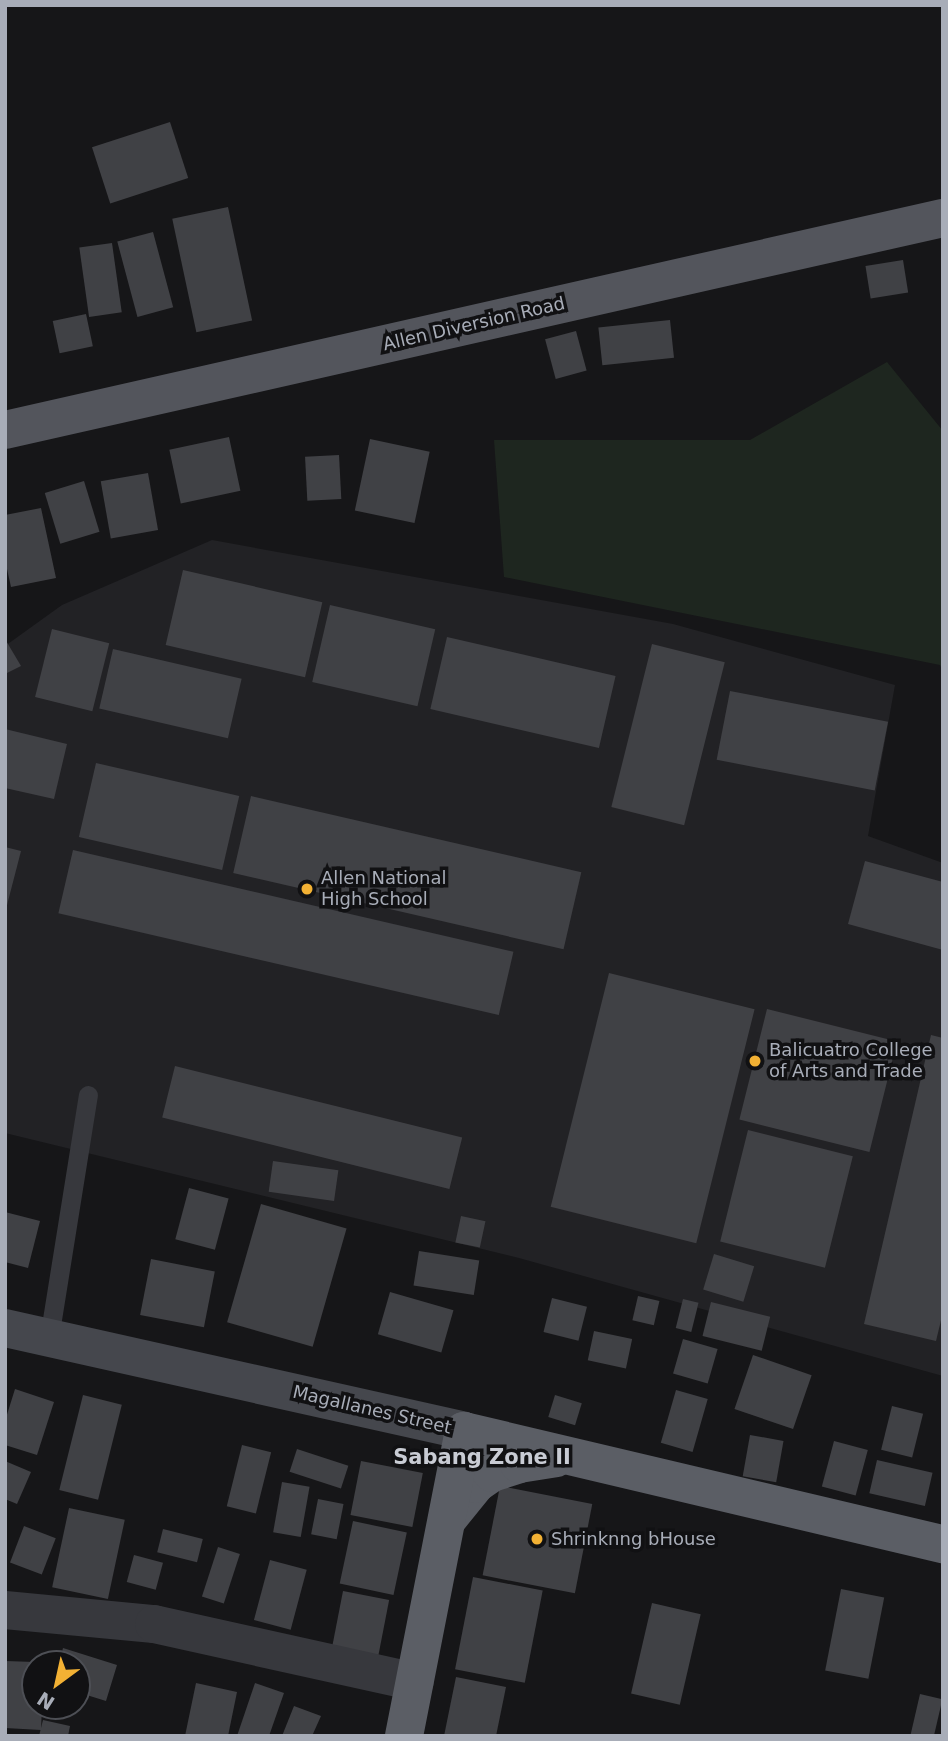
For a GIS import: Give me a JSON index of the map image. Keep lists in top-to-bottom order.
{
  "streets": {
    "highway": ["Magallanes Street"],
    "main road": ["Allen Diversion Road"]
  },
  "districts": ["Sabang Zone II"],
  "places": ["Allen National High School", "Balicuatro College of Arts and Trade", "Shrinknng bHouse"],
  "north": "bottom left"
}
